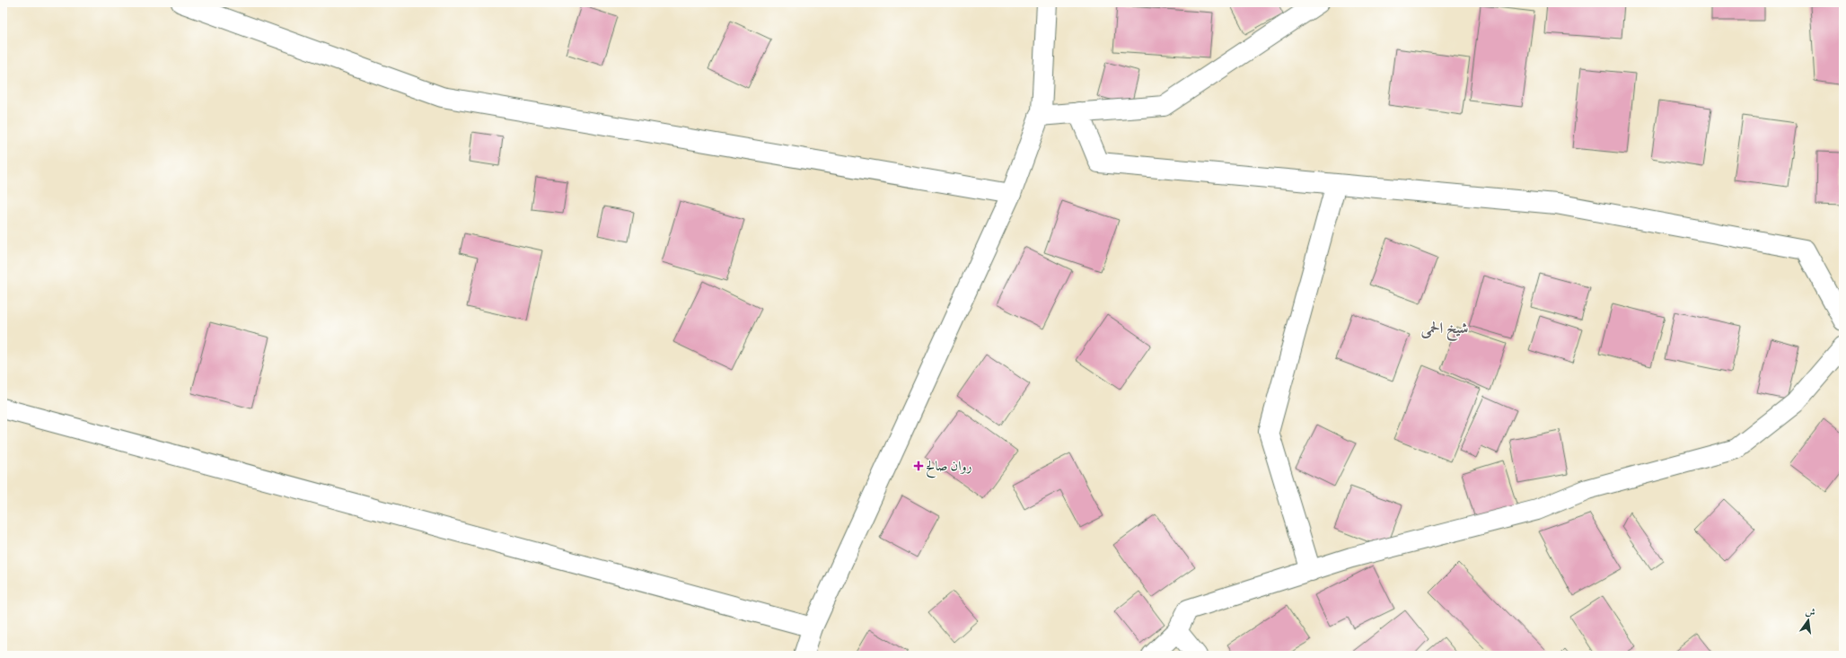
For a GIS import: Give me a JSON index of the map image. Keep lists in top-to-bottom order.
{
  "districts": ["شيخ الحمى"],
  "places": {
    "health": ["روان صالح"]
  },
  "north": "top"
}
